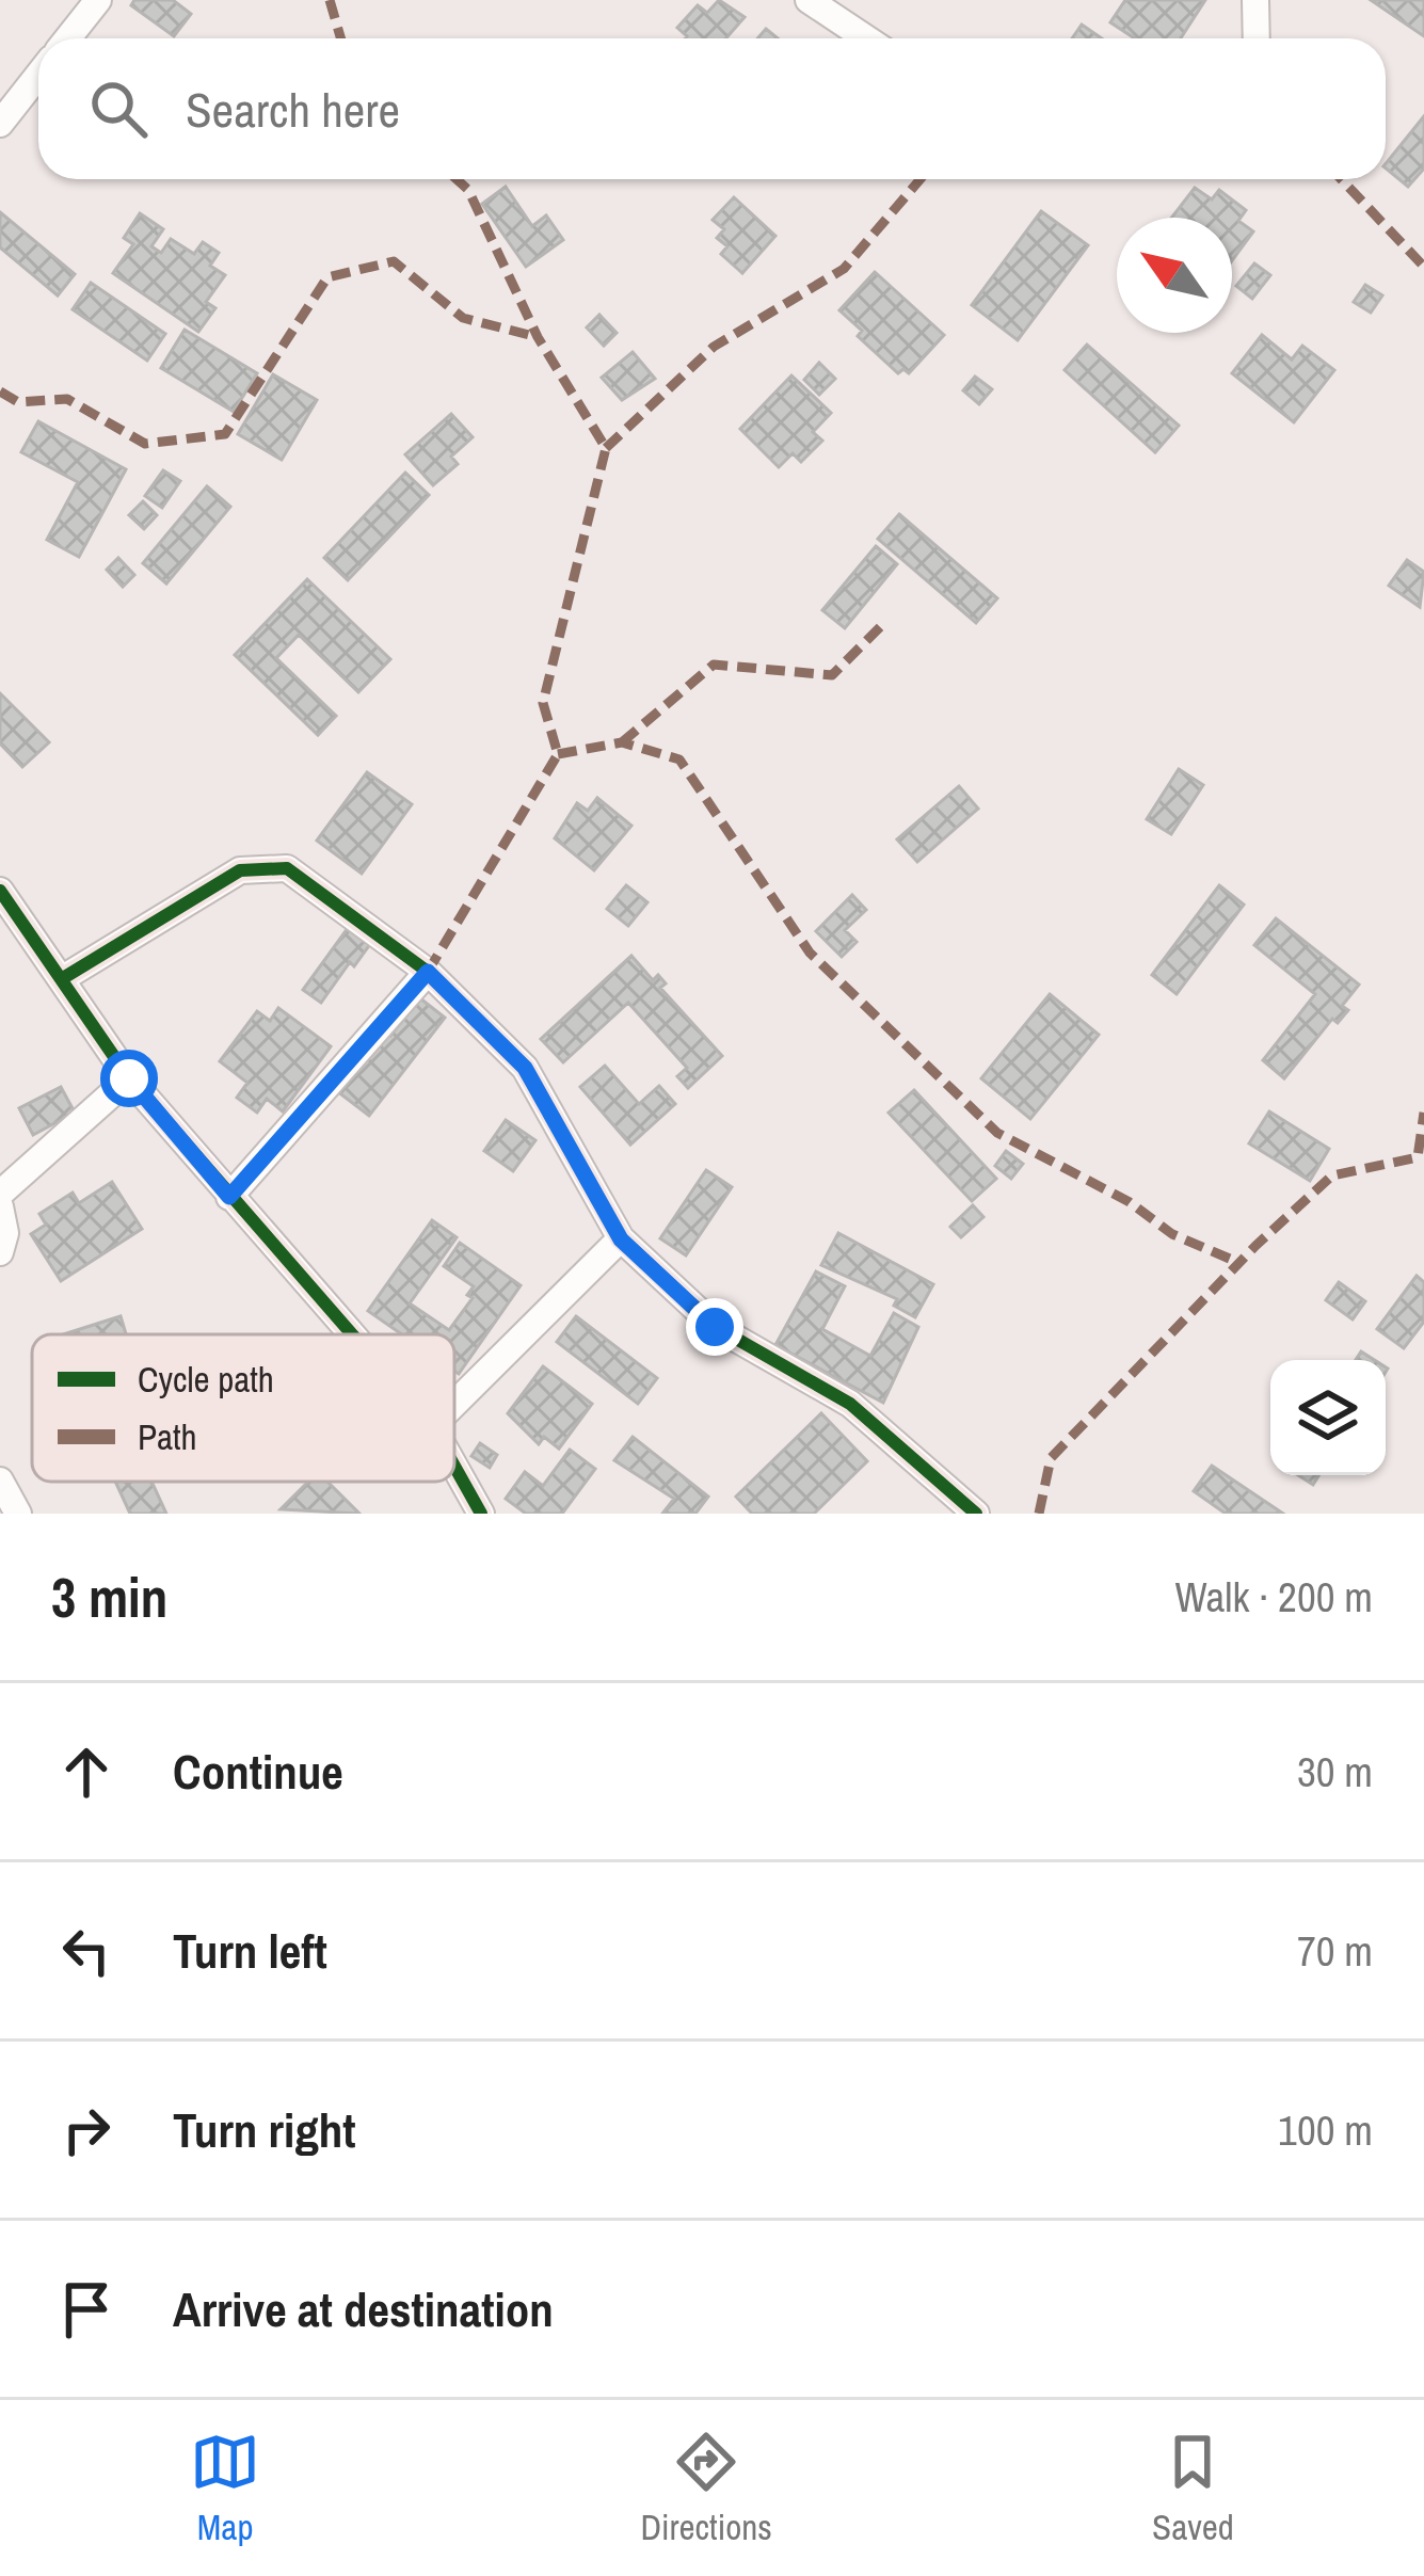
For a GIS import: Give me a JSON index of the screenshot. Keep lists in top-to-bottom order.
{
  "legend": ["Cycle path", "Path"],
  "north": "top left",
  "page": {
    "search": "Search here",
    "heading": ["3 min", "Walk · 200 m"],
    "list": [
      ["Continue", "30 m"],
      ["Turn left", "70 m"],
      ["Turn right", "100 m"],
      "Arrive at destination"
    ],
    "nav": ["Map", "Directions", "Saved"]
  }
}
